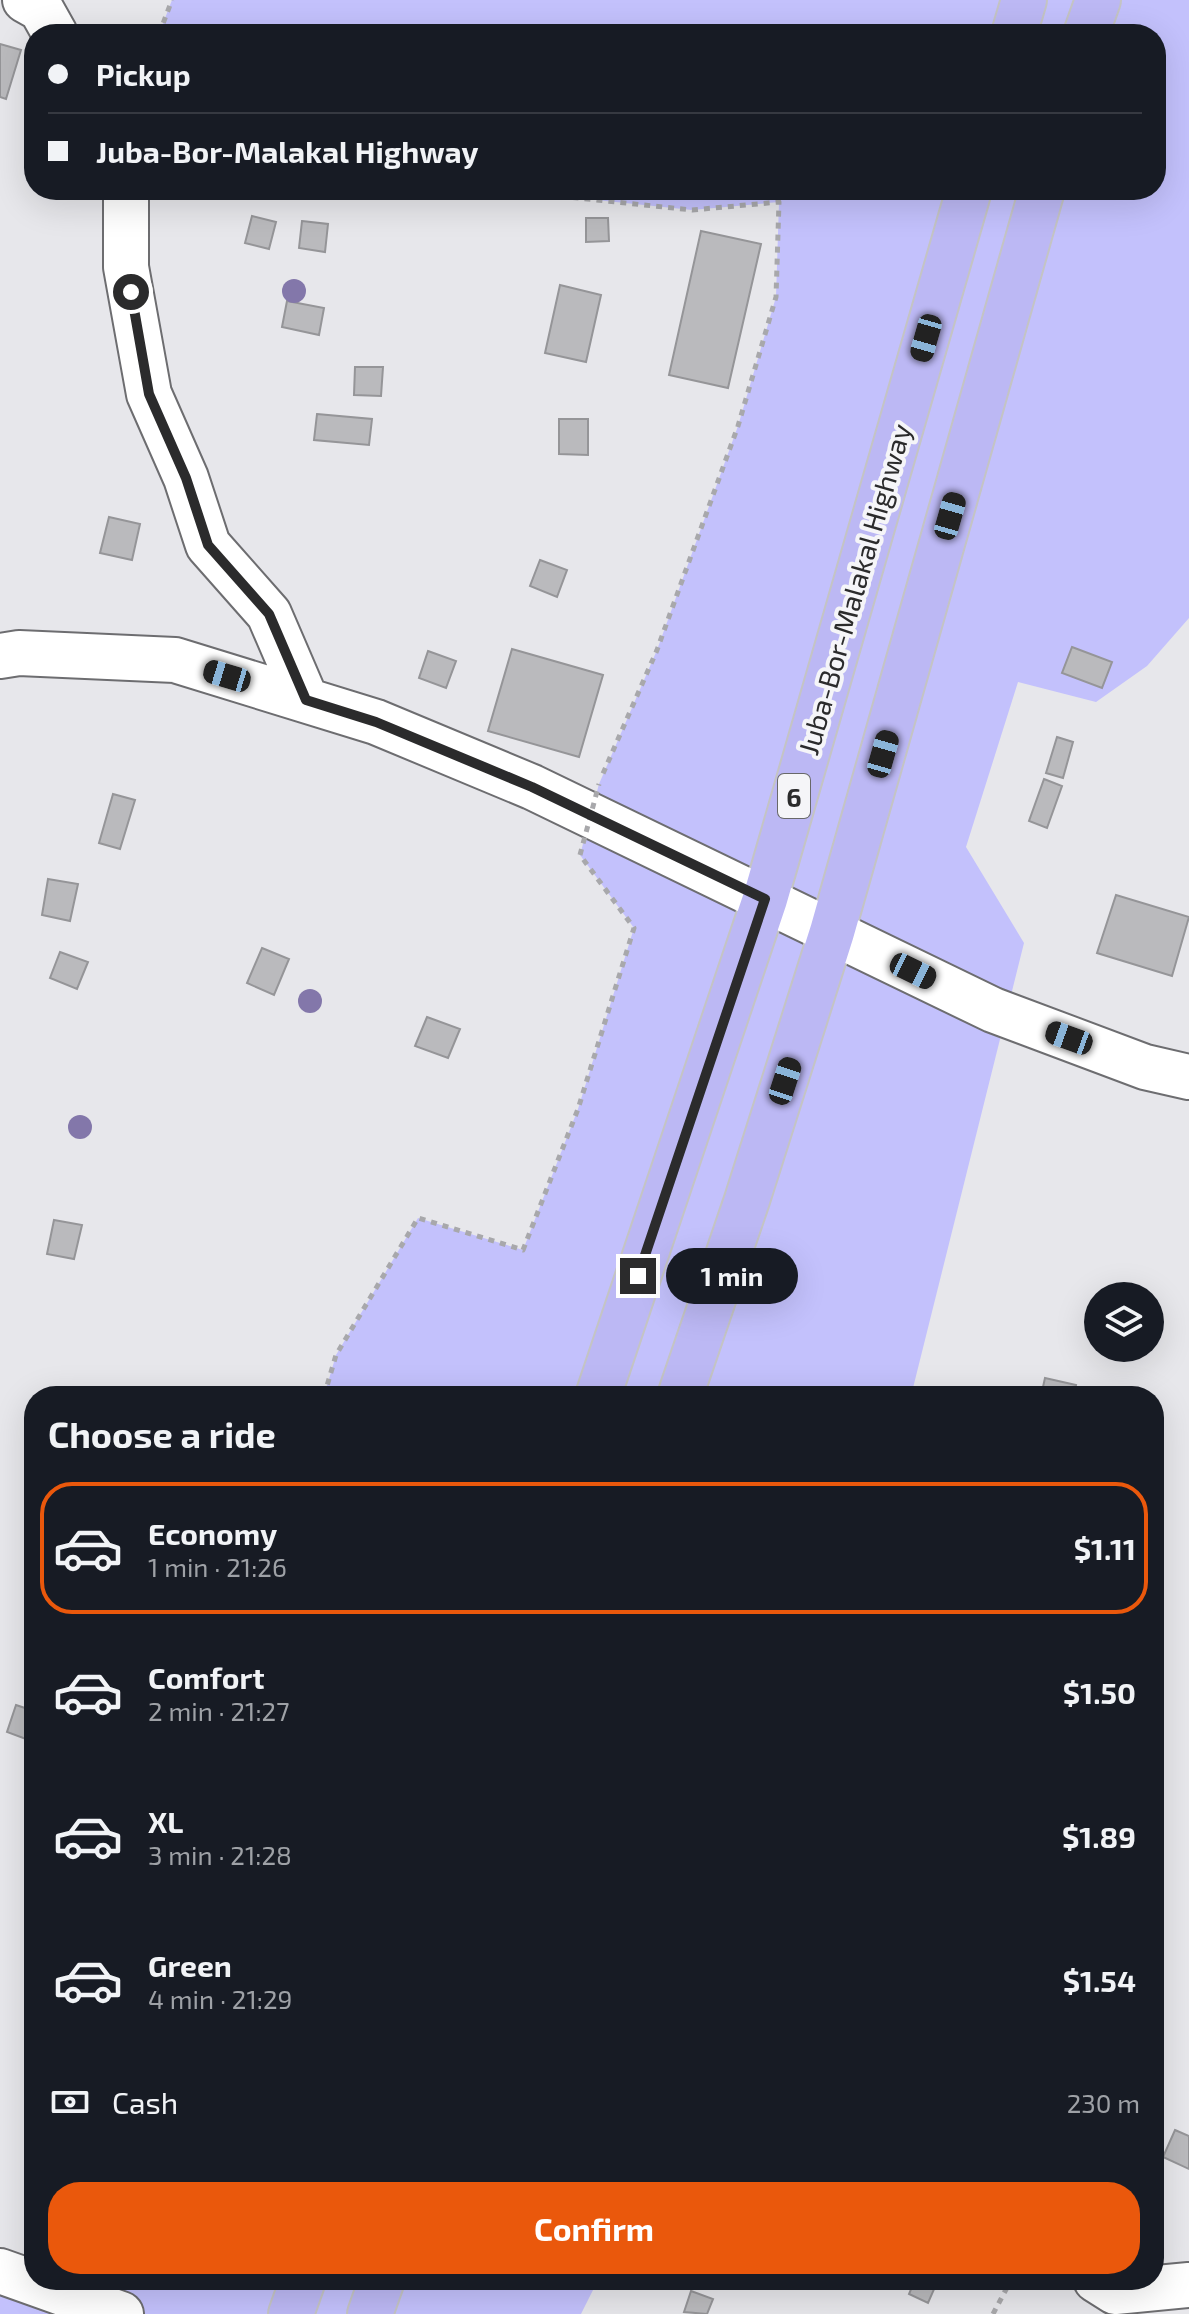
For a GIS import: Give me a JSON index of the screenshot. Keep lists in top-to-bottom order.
{
  "streets": {
    "highway": ["Juba-Bor-Malakal Highway", "6"]
  },
  "page": {
    "banner": ["Pickup", "Juba-Bor-Malakal Highway"],
    "bubble": "1 min",
    "heading": "Choose a ride",
    "list": [
      {
        "name": "Economy",
        "note": "1 min · 21:26",
        "value": "$1.11"
      },
      {
        "name": "Comfort",
        "note": "2 min · 21:27",
        "value": "$1.50"
      },
      {
        "name": "XL",
        "note": "3 min · 21:28",
        "value": "$1.89"
      },
      {
        "name": "Green",
        "note": "4 min · 21:29",
        "value": "$1.54"
      }
    ],
    "pay": ["Cash", "230 m"],
    "buttons": "Confirm"
  }
}
